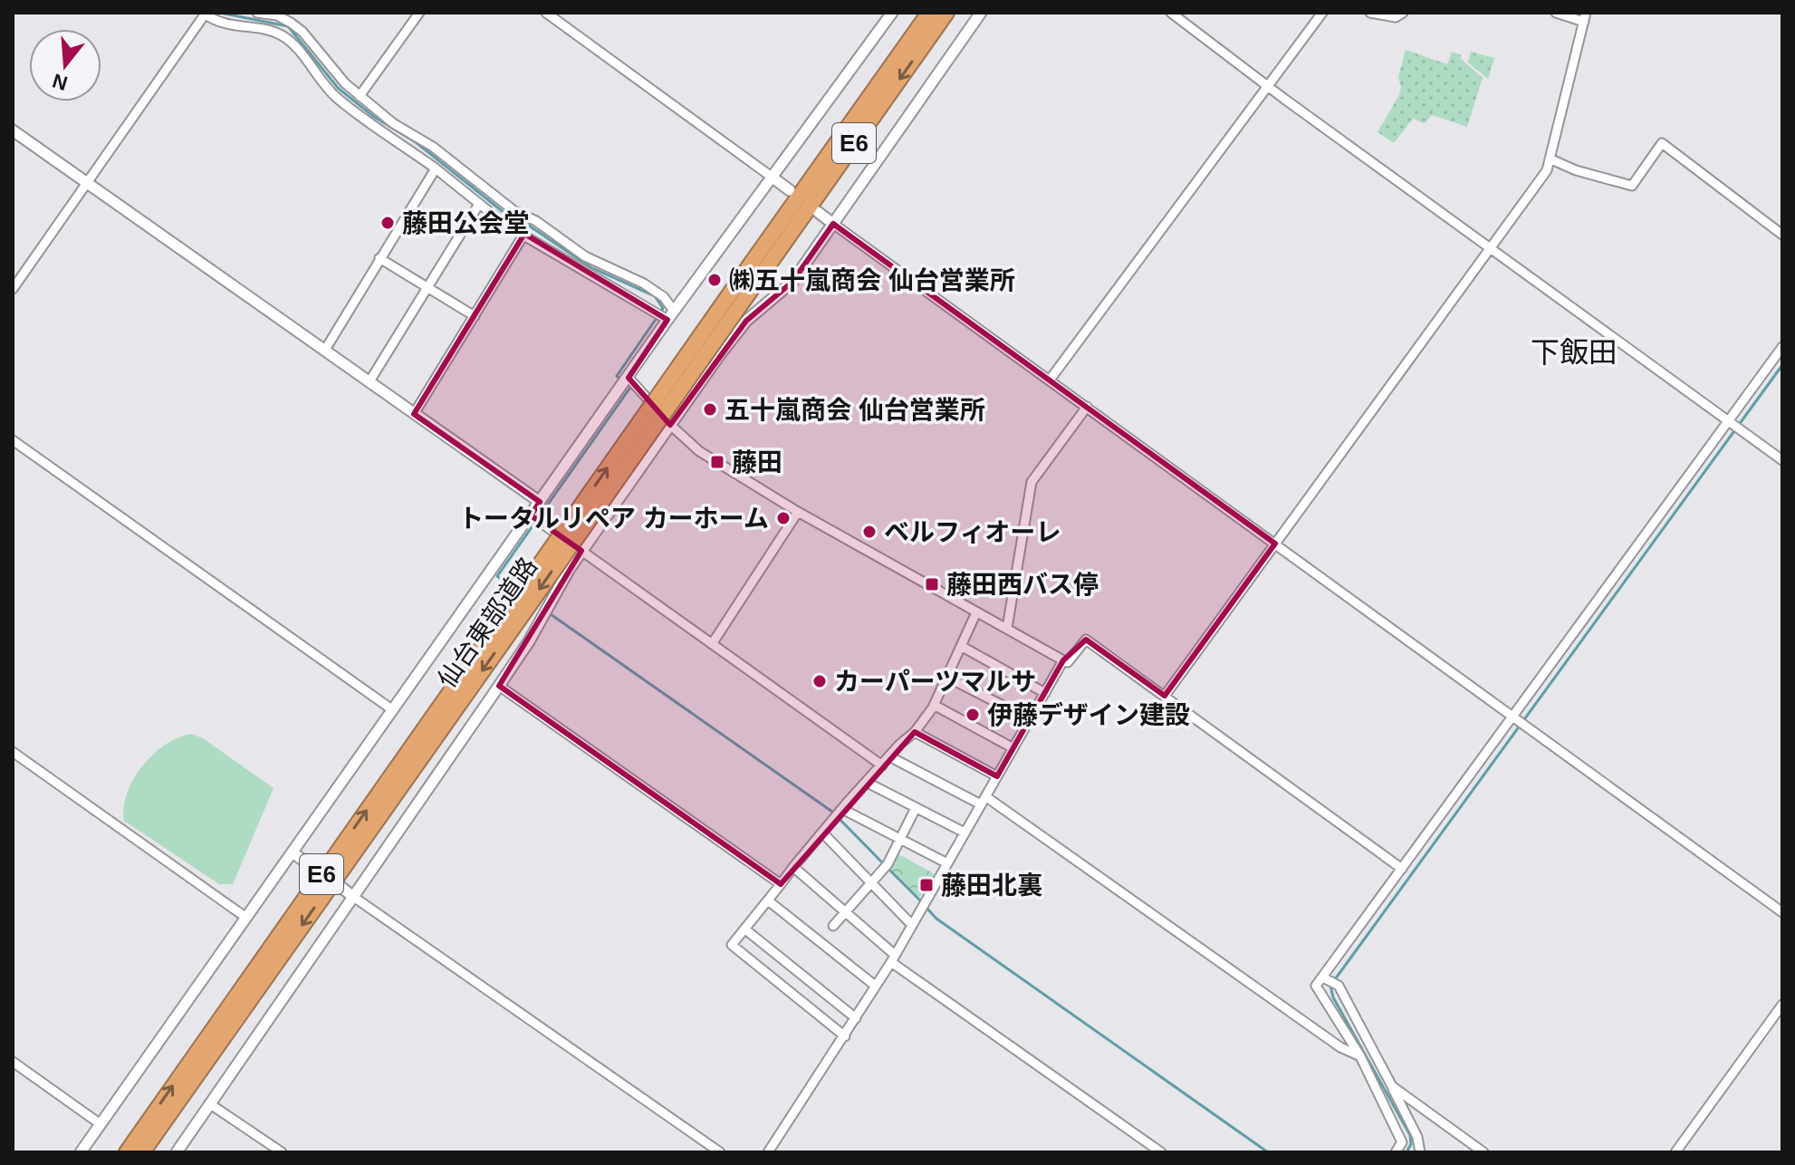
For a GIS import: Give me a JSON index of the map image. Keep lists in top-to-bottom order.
{
  "streets": {
    "highway": ["E6", "仙台東部道路"]
  },
  "districts": ["下飯田"],
  "places": {
    "other": [
      "藤田公会堂",
      "㈱五十嵐商会 仙台営業所",
      "五十嵐商会 仙台営業所",
      "トータルリペア カーホーム",
      "ベルフィオーレ",
      "カーパーツマルサ",
      "伊藤デザイン建設"
    ],
    "transit": ["藤田", "藤田西バス停", "藤田北裏"]
  },
  "north": "bottom"
}
